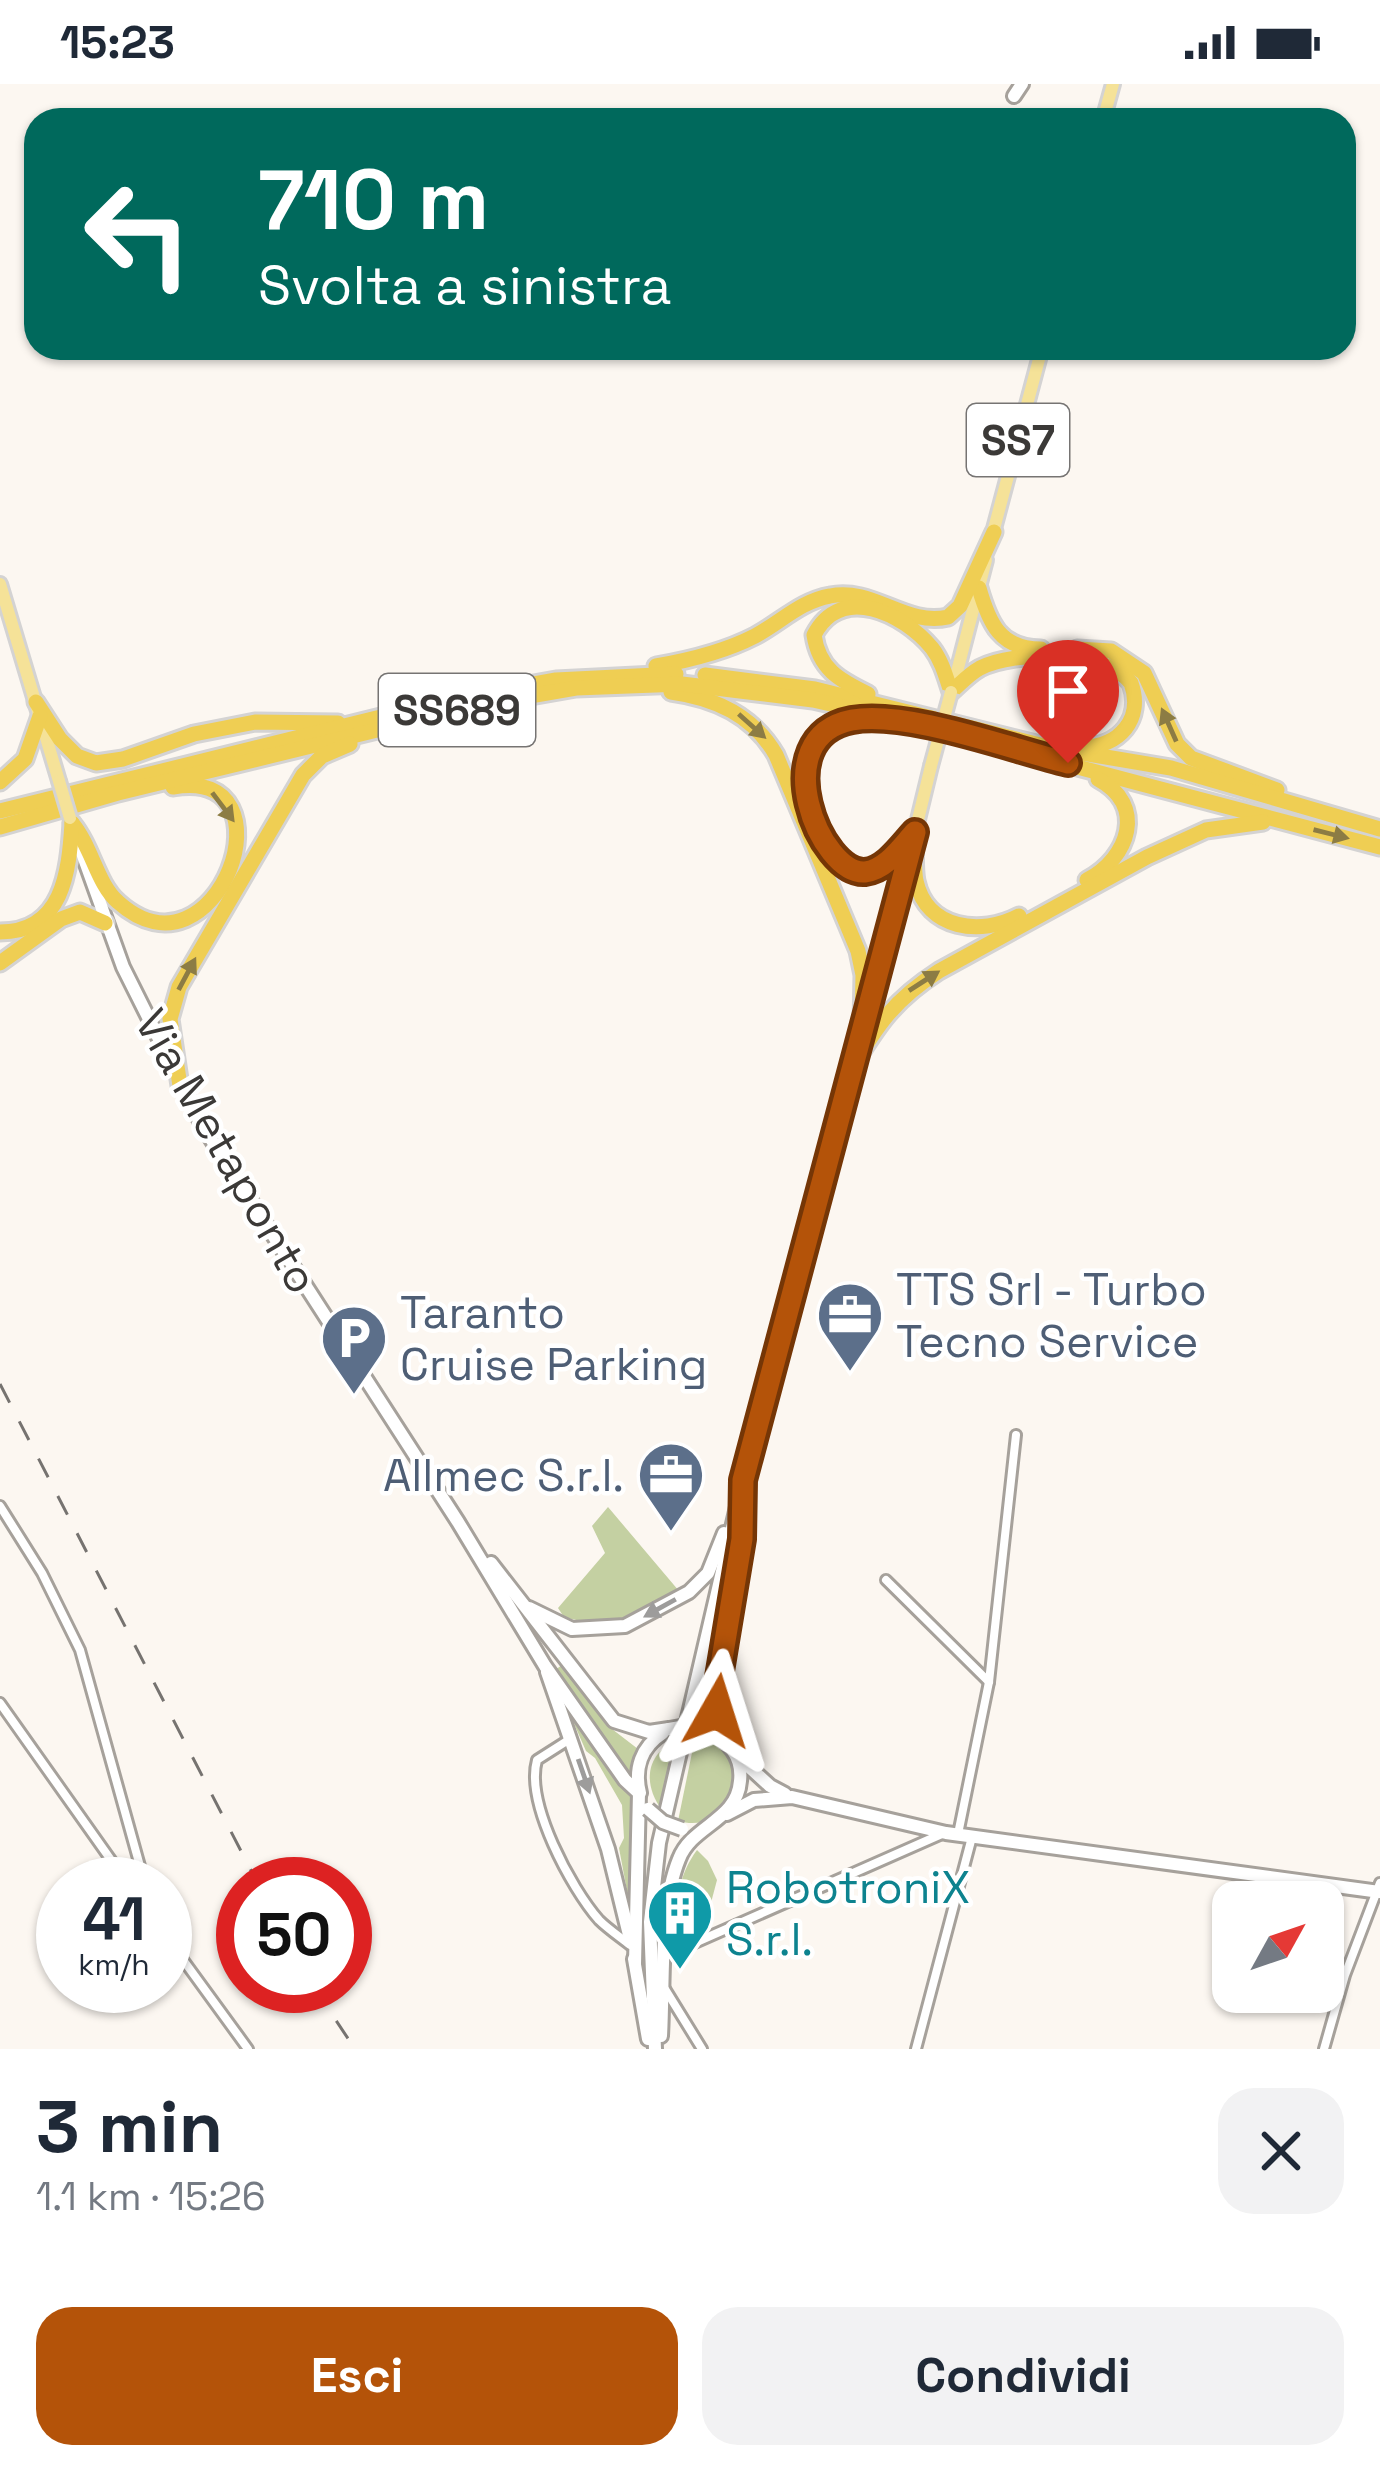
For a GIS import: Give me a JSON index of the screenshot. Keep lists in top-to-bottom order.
{
  "streets": {
    "highway": ["SS689"],
    "main road": ["SS7", "Via Metaponto"]
  },
  "places": {
    "office": ["TTS Srl - Turbo Tecno Service", "Allmec S.r.l."],
    "parking": ["Taranto Cruise Parking"],
    "building": ["RobotroniX S.r.l."]
  },
  "north": "top right",
  "page": {
    "status": "15:23",
    "turn": ["710 m", "Svolta a sinistra"],
    "speed": "41 km/h",
    "limit": "50",
    "heading": ["3 min", "1.1 km · 15:26"],
    "buttons": ["Esci", "Condividi"]
  }
}
